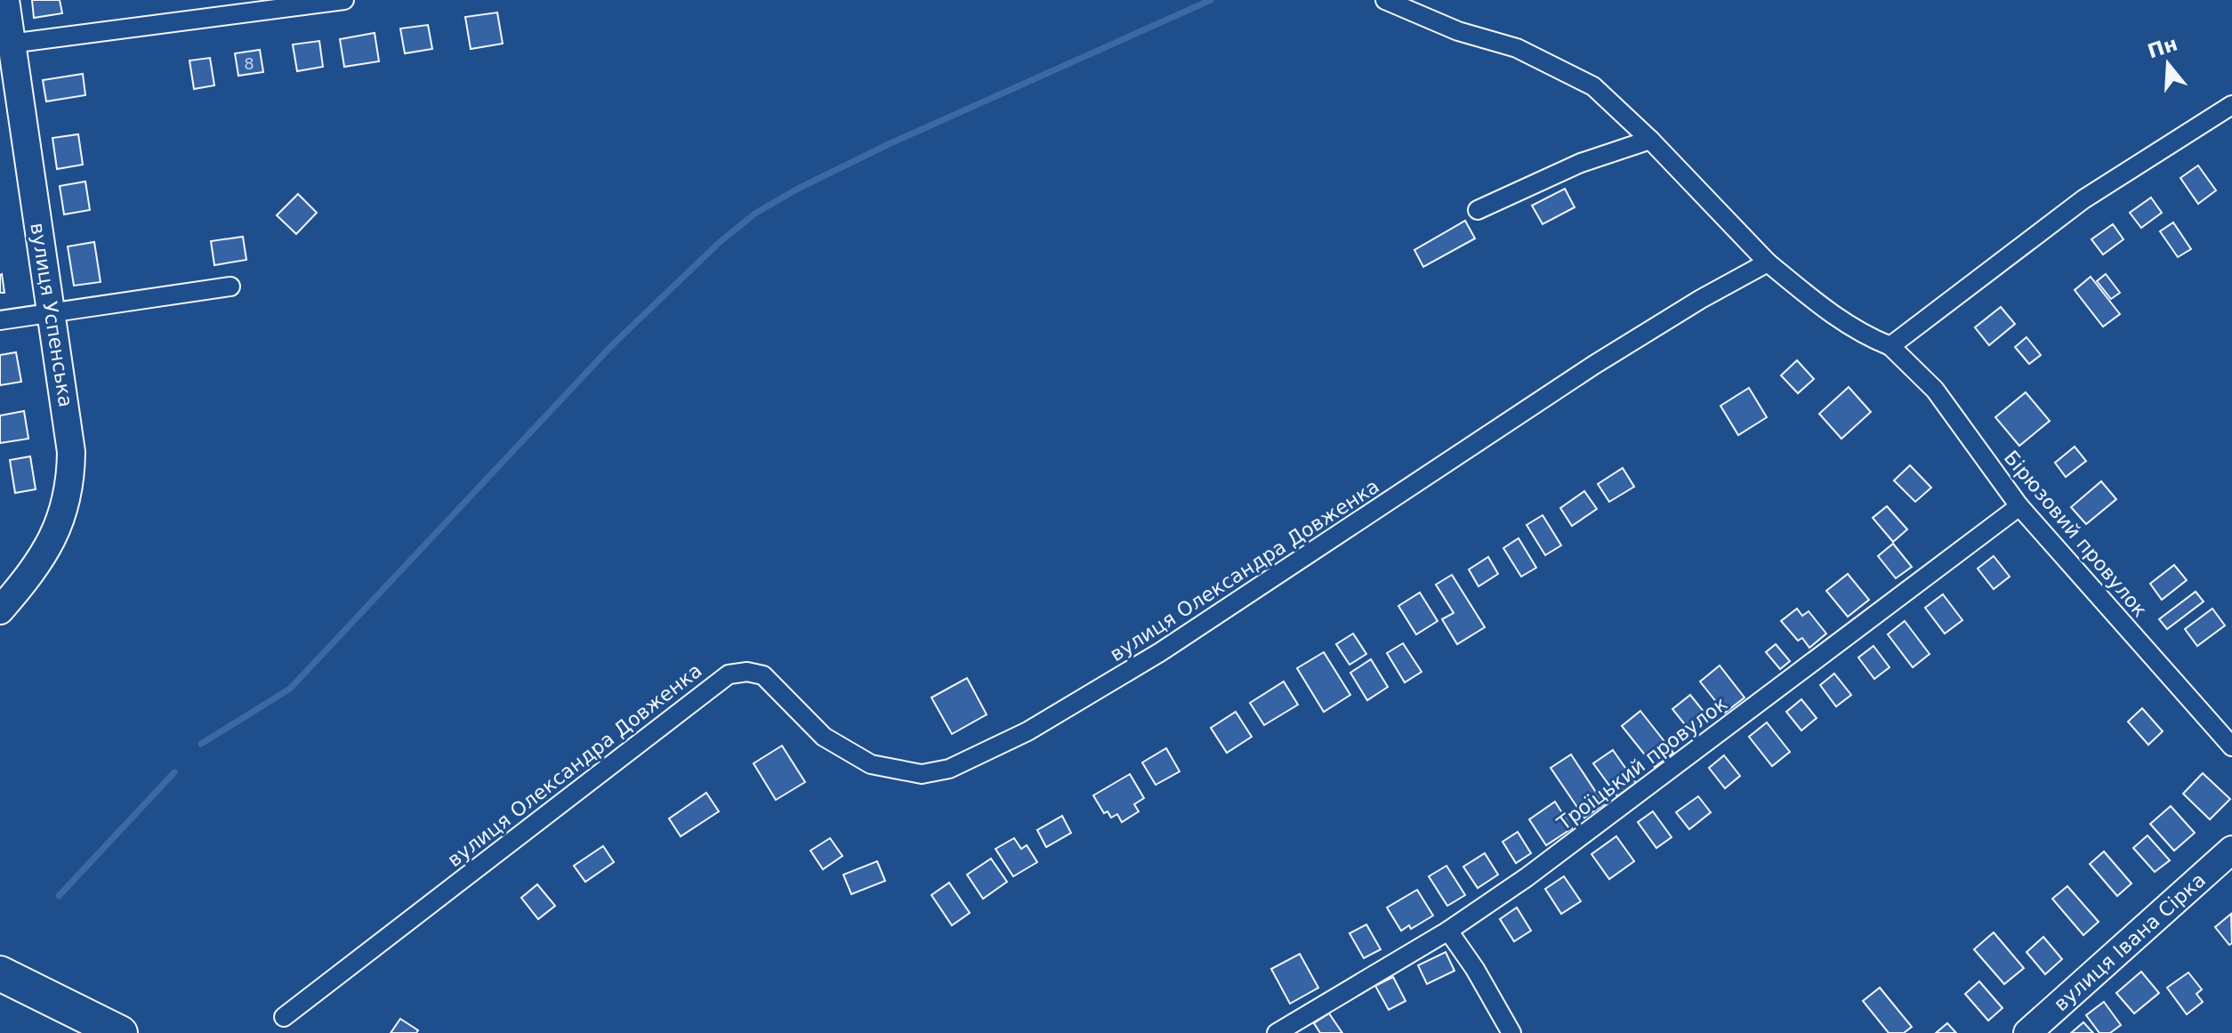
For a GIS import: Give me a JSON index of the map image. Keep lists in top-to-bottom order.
{
  "streets": {
    "street": [
      "вулиця Успенська",
      "Бірюзовий провулок",
      "вулиця Олександра Довженка",
      "Троїцький провулок",
      "вулиця Івана Сірка"
    ]
  },
  "crossings": [
    ["Бірюзовий провулок", "Троїцький провулок"]
  ],
  "house_numbers": ["8"],
  "north": "top"
}
